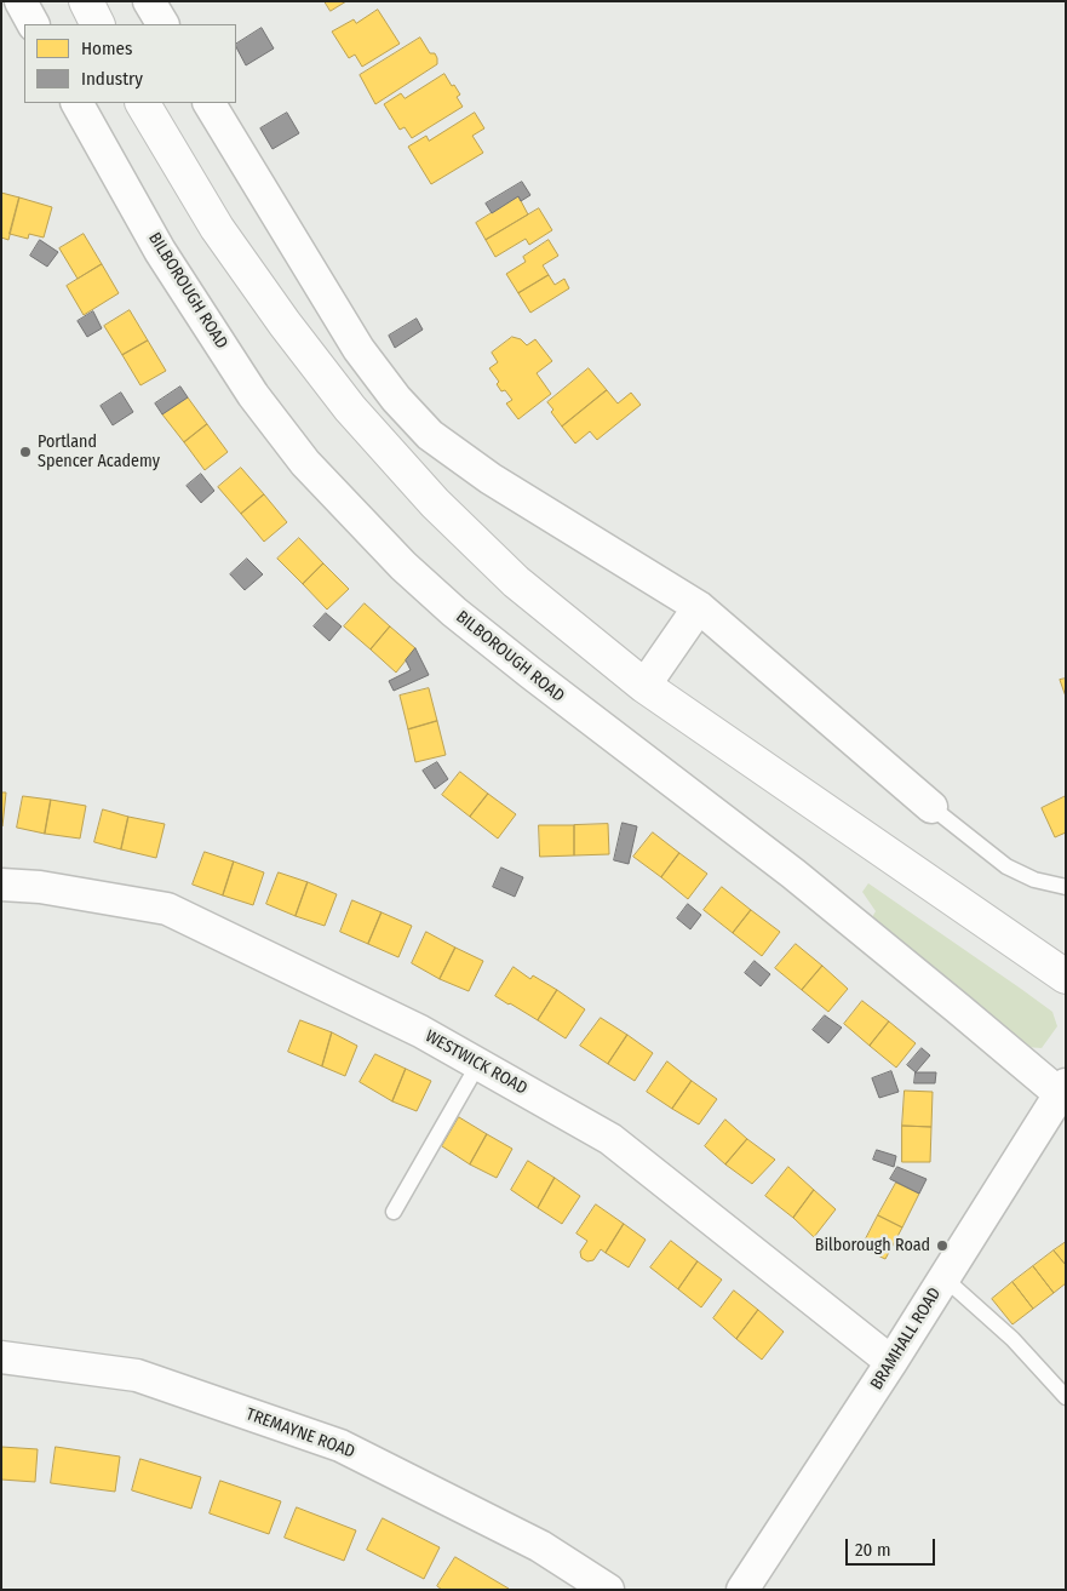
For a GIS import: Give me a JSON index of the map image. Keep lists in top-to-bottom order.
{
  "streets": {
    "street": [
      "BILBOROUGH ROAD",
      "WESTWICK ROAD",
      "BRAMHALL ROAD",
      "TREMAYNE ROAD"
    ]
  },
  "crossings": [
    ["BILBOROUGH ROAD", "BRAMHALL ROAD"],
    ["WESTWICK ROAD", "BRAMHALL ROAD"]
  ],
  "places": ["Portland Spencer Academy", "Bilborough Road"],
  "legend": ["Homes", "Industry"],
  "scale_bar": "20 m"
}
